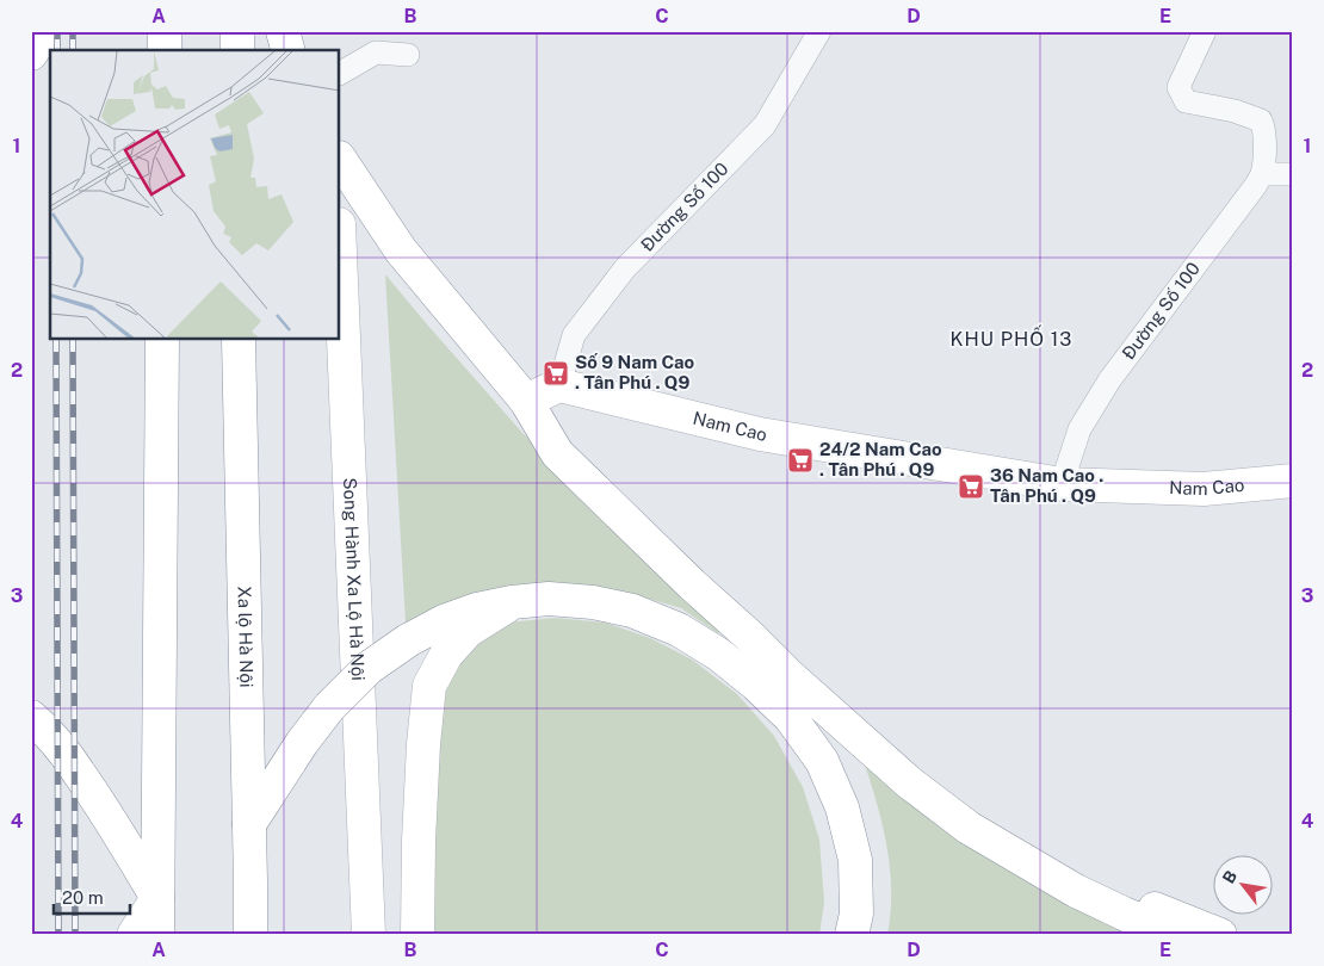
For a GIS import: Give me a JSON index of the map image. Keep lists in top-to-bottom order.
{
  "streets": {
    "main road": ["Nam Cao", "Song Hành Xa Lộ Hà Nội", "Xa lộ Hà Nội"],
    "street": ["Đường Số 100"]
  },
  "crossings": [
    ["Đường Số 100", "Nam Cao"]
  ],
  "districts": ["KHU PHỐ 13"],
  "places": {
    "supermarket": ["Số 9 Nam Cao . Tân Phú . Q9", "24/2 Nam Cao . Tân Phú . Q9", "36 Nam Cao . Tân Phú . Q9"]
  },
  "scale_bar": "20 m",
  "north": "top left",
  "grid": {
    "columns": [
      "A",
      "B",
      "C",
      "D",
      "E"
    ],
    "rows": [
      "1",
      "2",
      "3",
      "4"
    ]
  }
}
